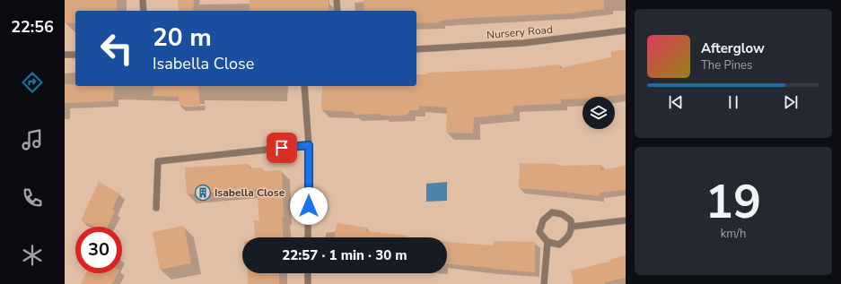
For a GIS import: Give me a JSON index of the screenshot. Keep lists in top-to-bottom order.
{
  "streets": {
    "street": ["Nursery Road"]
  },
  "places": {
    "building": ["Isabella Close"]
  },
  "page": {
    "tabs": "22:56",
    "turn": ["20 m", "Isabella Close"],
    "song": ["Afterglow", "The Pines"],
    "tile": ["19", "km/h"],
    "limit": "30",
    "trip": "22:57 · 1 min · 30 m"
  }
}
